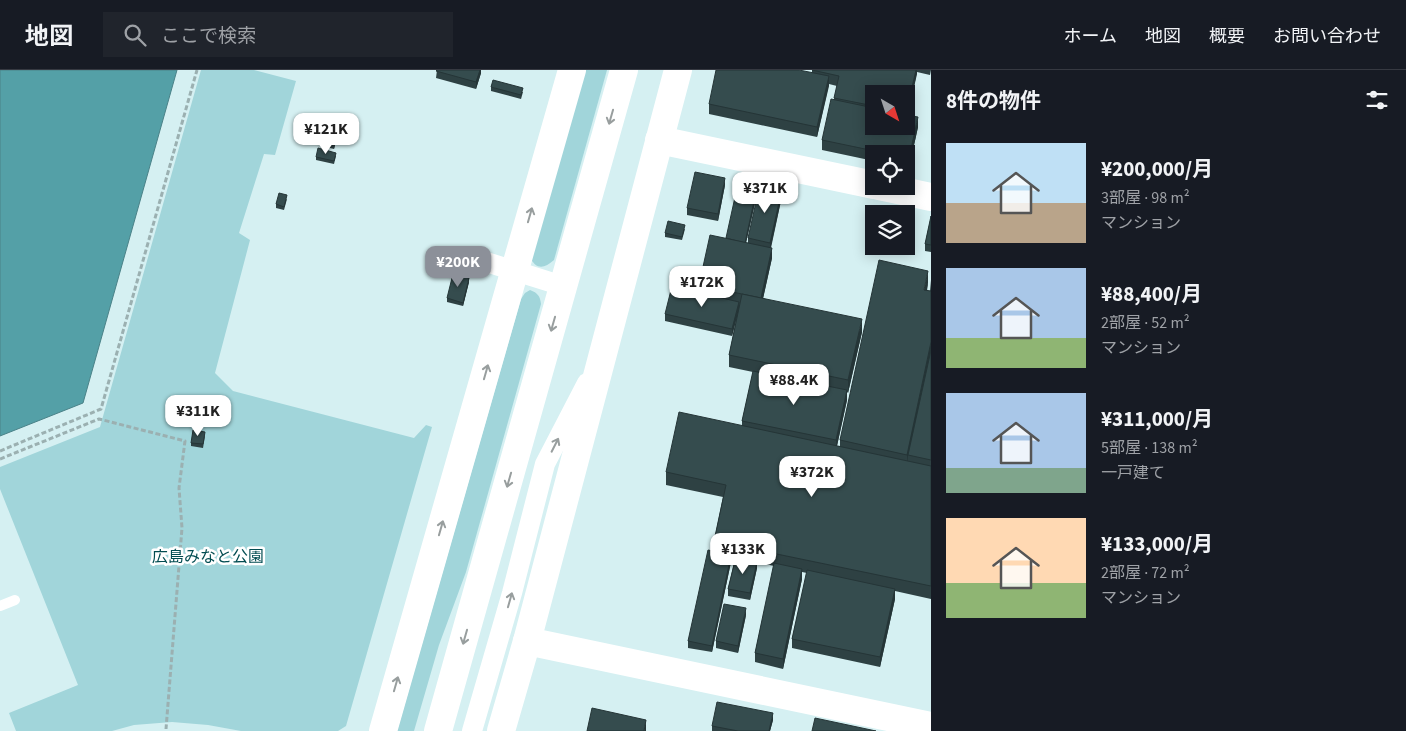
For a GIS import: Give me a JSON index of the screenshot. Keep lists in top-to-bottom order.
{
  "parks": ["広島みなと公園"],
  "north": "bottom right",
  "page": {
    "header": "地図",
    "search": "ここで検索",
    "nav": [
      "ホーム",
      "地図",
      "概要",
      "お問い合わせ"
    ],
    "heading": "8件の物件",
    "price": [
      "¥121K",
      "¥371K",
      "¥200K",
      "¥172K",
      "¥88.4K",
      "¥311K",
      "¥372K",
      "¥133K"
    ],
    "list": [
      {
        "name": "¥200,000/月",
        "note": "3部屋 · 98 m² · マンション"
      },
      {
        "name": "¥88,400/月",
        "note": "2部屋 · 52 m² · マンション"
      },
      {
        "name": "¥311,000/月",
        "note": "5部屋 · 138 m² · 一戸建て"
      },
      {
        "name": "¥133,000/月",
        "note": "2部屋 · 72 m² · マンション"
      }
    ]
  }
}
